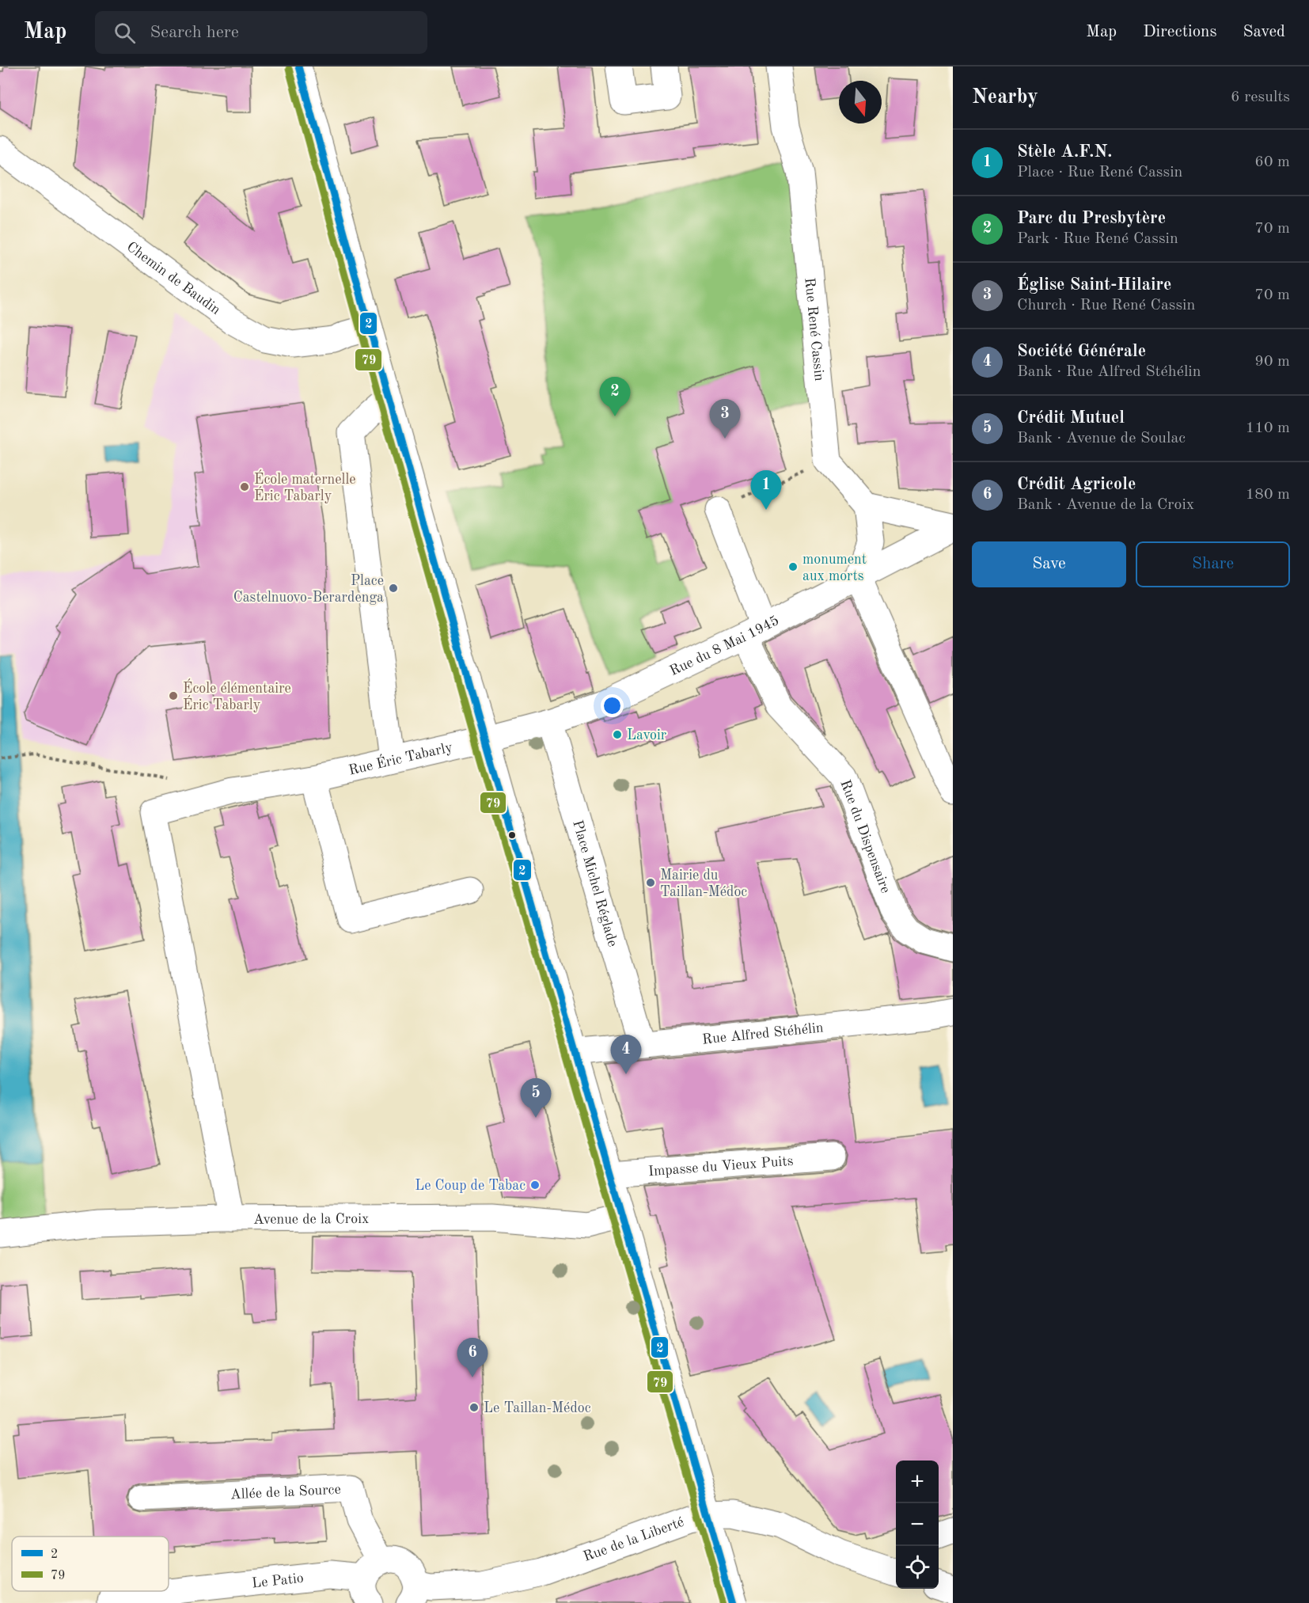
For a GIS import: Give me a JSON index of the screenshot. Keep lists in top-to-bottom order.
{
  "streets": {
    "street": [
      "Chemin de Baudin",
      "Rue René Cassin",
      "Rue du 8 Mai 1945",
      "Rue Éric Tabarly",
      "Rue du Dispensaire",
      "Place Michel Réglade",
      "Rue Alfred Stéhélin",
      "Impasse du Vieux Puits",
      "Avenue de la Croix",
      "Allée de la Source",
      "Rue de la Liberté",
      "Le Patio"
    ]
  },
  "crossings": [
    ["Rue du 8 Mai 1945", "Rue Éric Tabarly"],
    ["Rue du 8 Mai 1945", "Rue du Dispensaire"],
    ["Rue du 8 Mai 1945", "Place Michel Réglade"],
    ["Rue Éric Tabarly", "Avenue de la Croix"],
    ["Place Michel Réglade", "Rue Alfred Stéhélin"],
    ["Allée de la Source", "Le Patio"]
  ],
  "places": [
    "École maternelle Éric Tabarly",
    "monument aux morts",
    "Place Castelnuovo-Berardenga",
    "École élémentaire Éric Tabarly",
    "Lavoir",
    "Mairie du Taillan-Médoc",
    "Le Coup de Tabac",
    "Le Taillan-Médoc"
  ],
  "lines": ["transit line 2", "transit line 79"],
  "legend": ["2", "79"],
  "north": "bottom",
  "page": {
    "header": "Map",
    "search": "Search here",
    "nav": ["Map", "Directions", "Saved"],
    "heading": ["Nearby", "6 results"],
    "list": [
      {
        "mark": "1",
        "name": "Stèle A.F.N.",
        "note": "Place · Rue René Cassin",
        "value": "60 m"
      },
      {
        "mark": "2",
        "name": "Parc du Presbytère",
        "note": "Park · Rue René Cassin",
        "value": "70 m"
      },
      {
        "mark": "3",
        "name": "Église Saint-Hilaire",
        "note": "Church · Rue René Cassin",
        "value": "70 m"
      },
      {
        "mark": "4",
        "name": "Société Générale",
        "note": "Bank · Rue Alfred Stéhélin",
        "value": "90 m"
      },
      {
        "mark": "5",
        "name": "Crédit Mutuel",
        "note": "Bank · Avenue de Soulac",
        "value": "110 m"
      },
      {
        "mark": "6",
        "name": "Crédit Agricole",
        "note": "Bank · Avenue de la Croix",
        "value": "180 m"
      }
    ],
    "pins": [
      "2",
      "3",
      "1",
      "4",
      "5",
      "6"
    ],
    "buttons": ["Save", "Share"],
    "map_buttons": ["+", "−"]
  }
}
